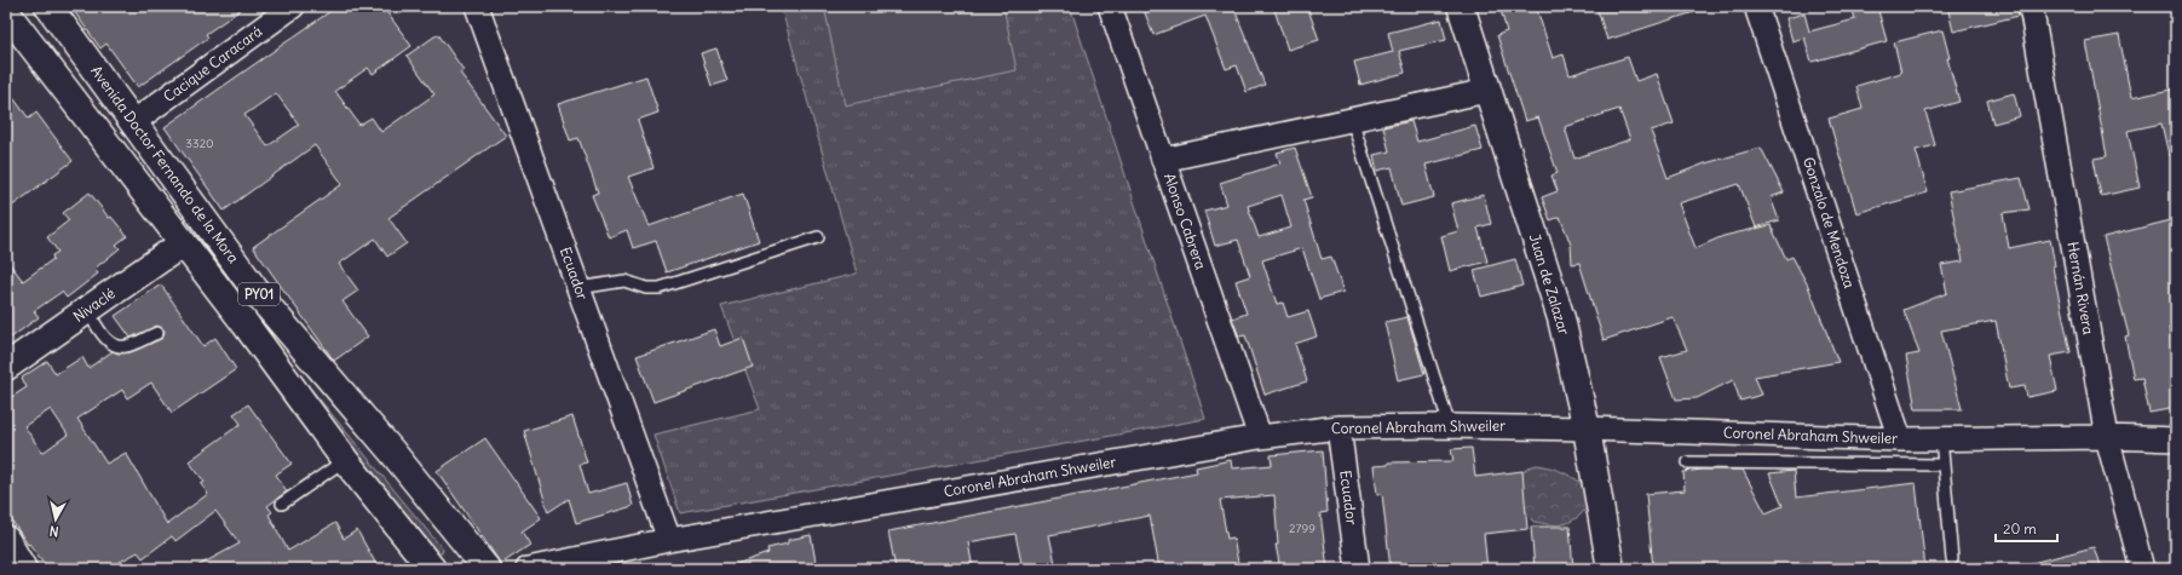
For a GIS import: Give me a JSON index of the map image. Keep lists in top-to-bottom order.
{
  "streets": {
    "main road": [
      "Avenida Doctor Fernando de la Mora",
      "Juan de Zalazar",
      "PY01",
      "Nivaclé"
    ],
    "street": [
      "Cacique Caracará",
      "Alonso Cabrera",
      "Gonzalo de Mendoza",
      "Ecuador",
      "Hernán Rivera",
      "Coronel Abraham Shweiler"
    ]
  },
  "crossings": [
    ["Cacique Caracará", "Avenida Doctor Fernando de la Mora"],
    ["Avenida Doctor Fernando de la Mora", "Nivaclé"],
    ["Alonso Cabrera", "Coronel Abraham Shweiler"],
    ["Gonzalo de Mendoza", "Coronel Abraham Shweiler"],
    ["Ecuador", "Coronel Abraham Shweiler"],
    ["Juan de Zalazar", "Coronel Abraham Shweiler"],
    ["Hernán Rivera", "Coronel Abraham Shweiler"]
  ],
  "house_numbers": ["3320", "2799"],
  "scale_bar": "20 m",
  "north": "bottom"
}
